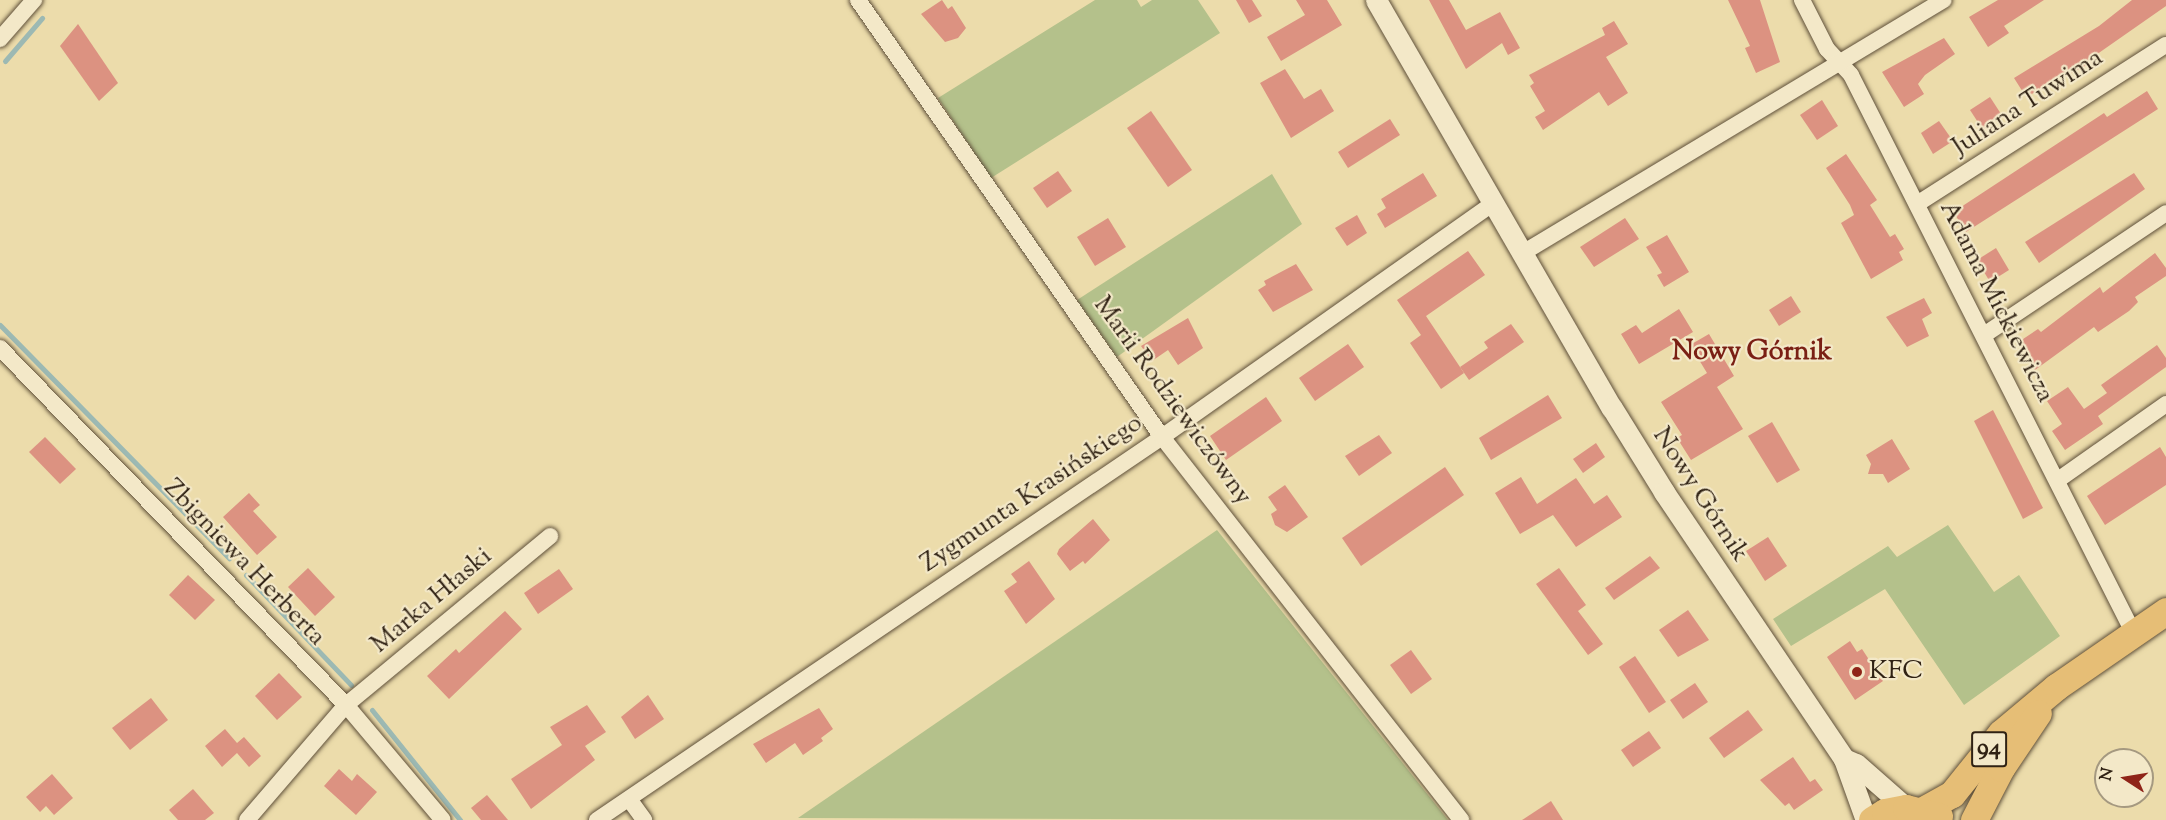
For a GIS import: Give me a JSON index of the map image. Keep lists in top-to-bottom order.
{
  "streets": {
    "main road": ["94"],
    "street": [
      "Juliana Tuwima",
      "Adama Mickiewicza",
      "Marii Rodziewiczówny",
      "Zygmunta Krasińskiego",
      "Nowy Górnik",
      "Zbigniewa Herberta",
      "Marka Hłaski"
    ]
  },
  "crossings": [
    ["Juliana Tuwima", "Adama Mickiewicza"],
    ["Adama Mickiewicza", "94"],
    ["Marii Rodziewiczówny", "Zygmunta Krasińskiego"],
    ["Zygmunta Krasińskiego", "Nowy Górnik"],
    ["Nowy Górnik", "94"],
    ["Zbigniewa Herberta", "Marka Hłaski"]
  ],
  "districts": ["Nowy Górnik"],
  "places": ["KFC"],
  "north": "left"
}
